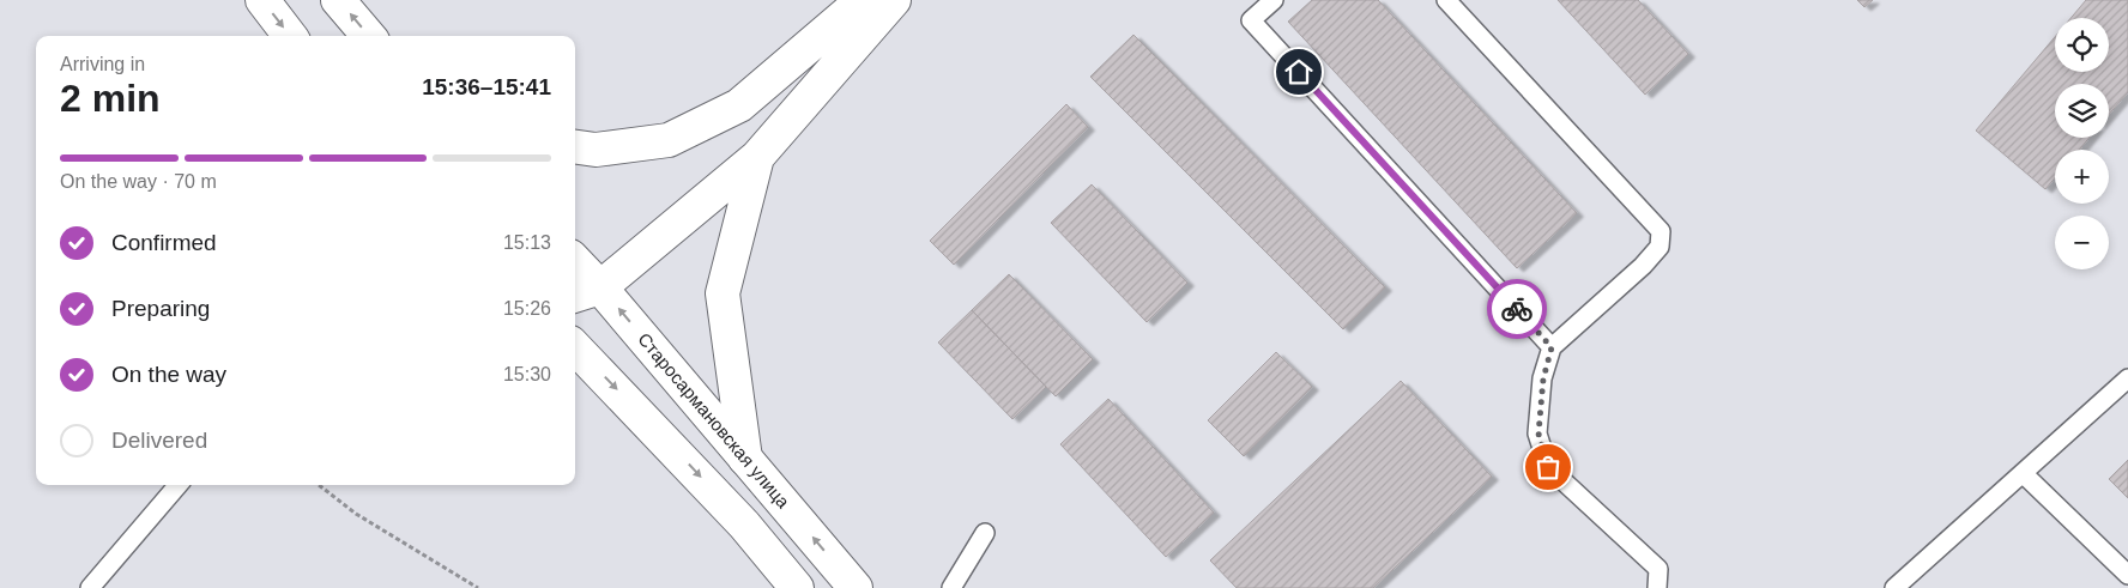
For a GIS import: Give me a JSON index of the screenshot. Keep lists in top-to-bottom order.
{
  "streets": {
    "street": ["Старосармановская улица"]
  },
  "page": {
    "map_buttons": ["+", "−"],
    "heading": ["2 min", "Arriving in", "15:36–15:41"],
    "bar": "On the way · 70 m",
    "list": [
      ["Confirmed", "15:13"],
      ["Preparing", "15:26"],
      ["On the way", "15:30"],
      "Delivered"
    ]
  }
}
